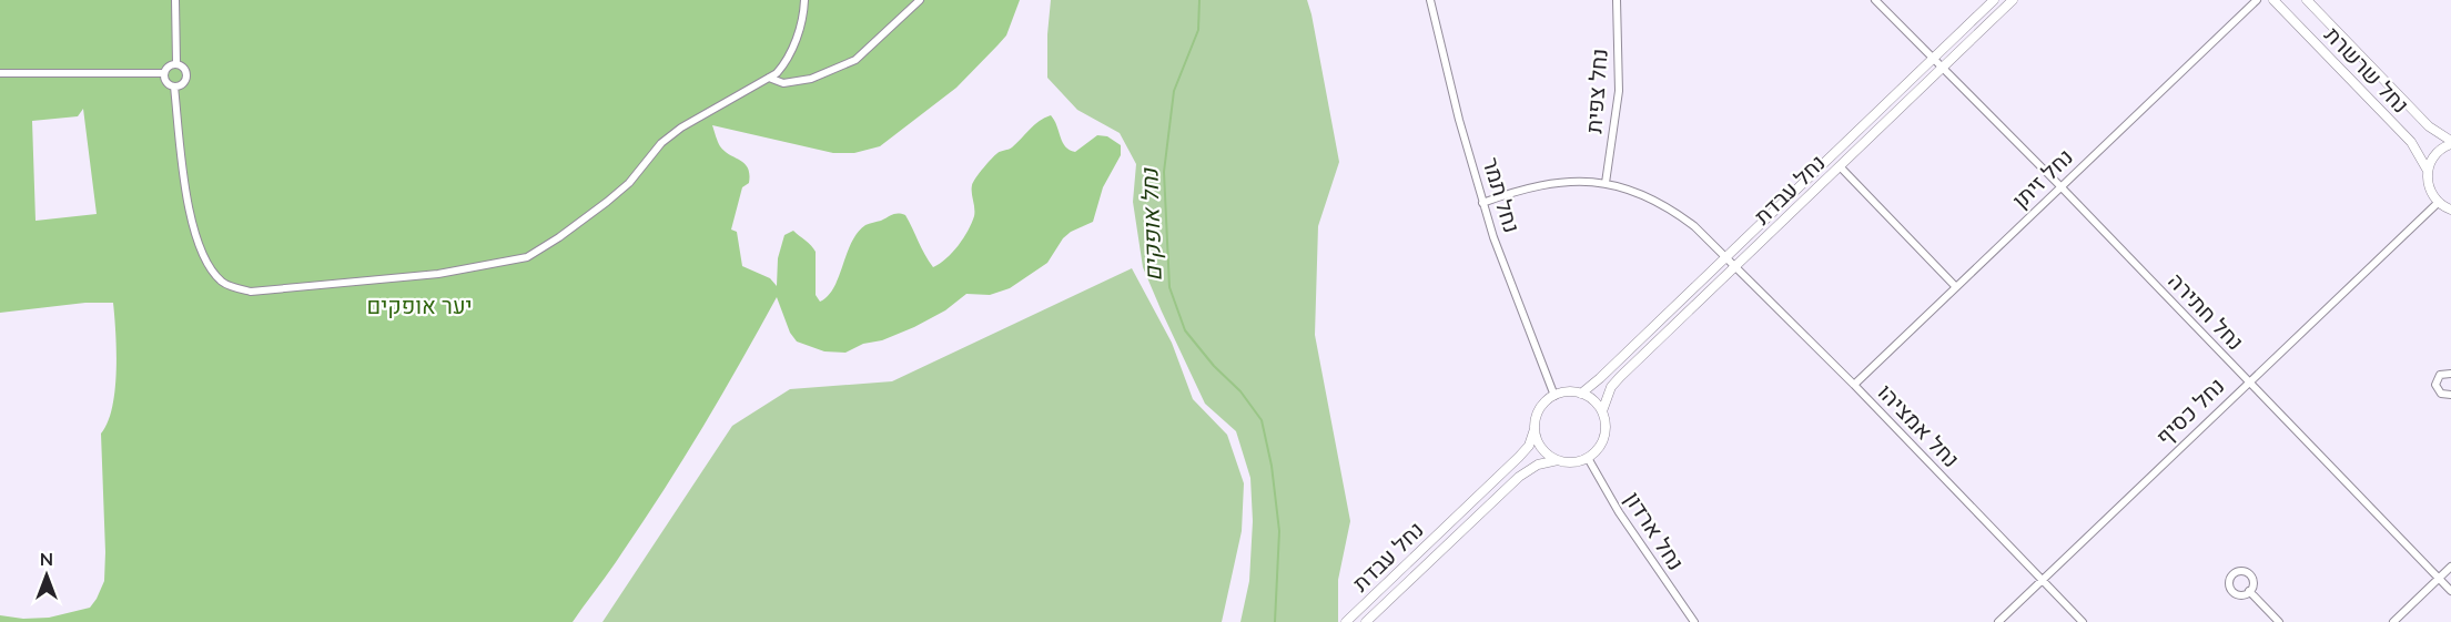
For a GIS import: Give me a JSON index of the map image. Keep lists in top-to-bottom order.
{
  "streets": {
    "street": [
      "נחל שרשרת",
      "נחל צפית",
      "נחל זיתן",
      "נחל עבדת",
      "נחל תמר",
      "נחל חתירה",
      "נחל כסיף",
      "נחל אמציהו",
      "נחל ארדון"
    ]
  },
  "crossings": [
    ["נחל שרשרת", "נחל כסיף"],
    ["נחל צפית", "נחל אמציהו"],
    ["נחל זיתן", "נחל חתירה"],
    ["נחל זיתן", "נחל אמציהו"],
    ["נחל עבדת", "נחל תמר"],
    ["נחל עבדת", "נחל חתירה"],
    ["נחל עבדת", "נחל אמציהו"],
    ["נחל עבדת", "נחל ארדון"],
    ["נחל תמר", "נחל אמציהו"],
    ["נחל תמר", "נחל ארדון"],
    ["נחל חתירה", "נחל כסיף"],
    ["נחל כסיף", "נחל אמציהו"]
  ],
  "water": ["נחל אופקים"],
  "parks": ["יער אופקים"],
  "north": "top"
}
